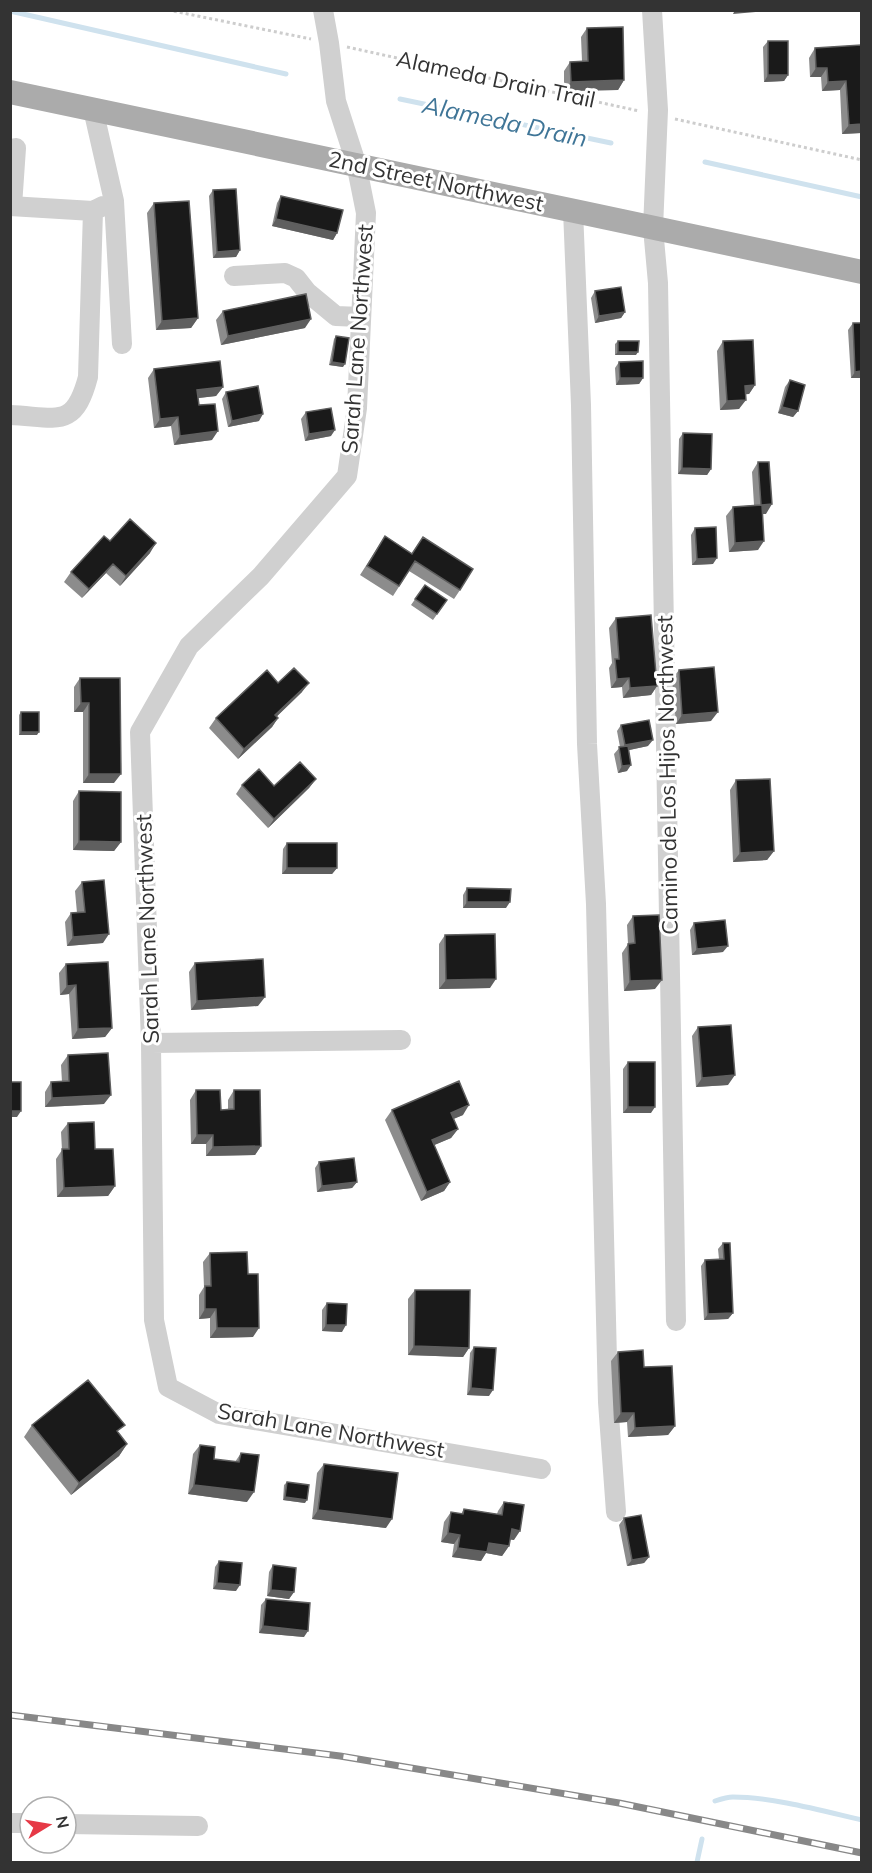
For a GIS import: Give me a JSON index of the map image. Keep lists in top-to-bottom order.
{
  "streets": {
    "main road": ["2nd Street Northwest"],
    "street": ["Sarah Lane Northwest", "Camino de Los Hijos Northwest"],
    "path": ["Alameda Drain Trail"]
  },
  "crossings": [
    ["2nd Street Northwest", "Sarah Lane Northwest"],
    ["2nd Street Northwest", "Camino de Los Hijos Northwest"]
  ],
  "water": ["Alameda Drain"],
  "north": "right"
}
